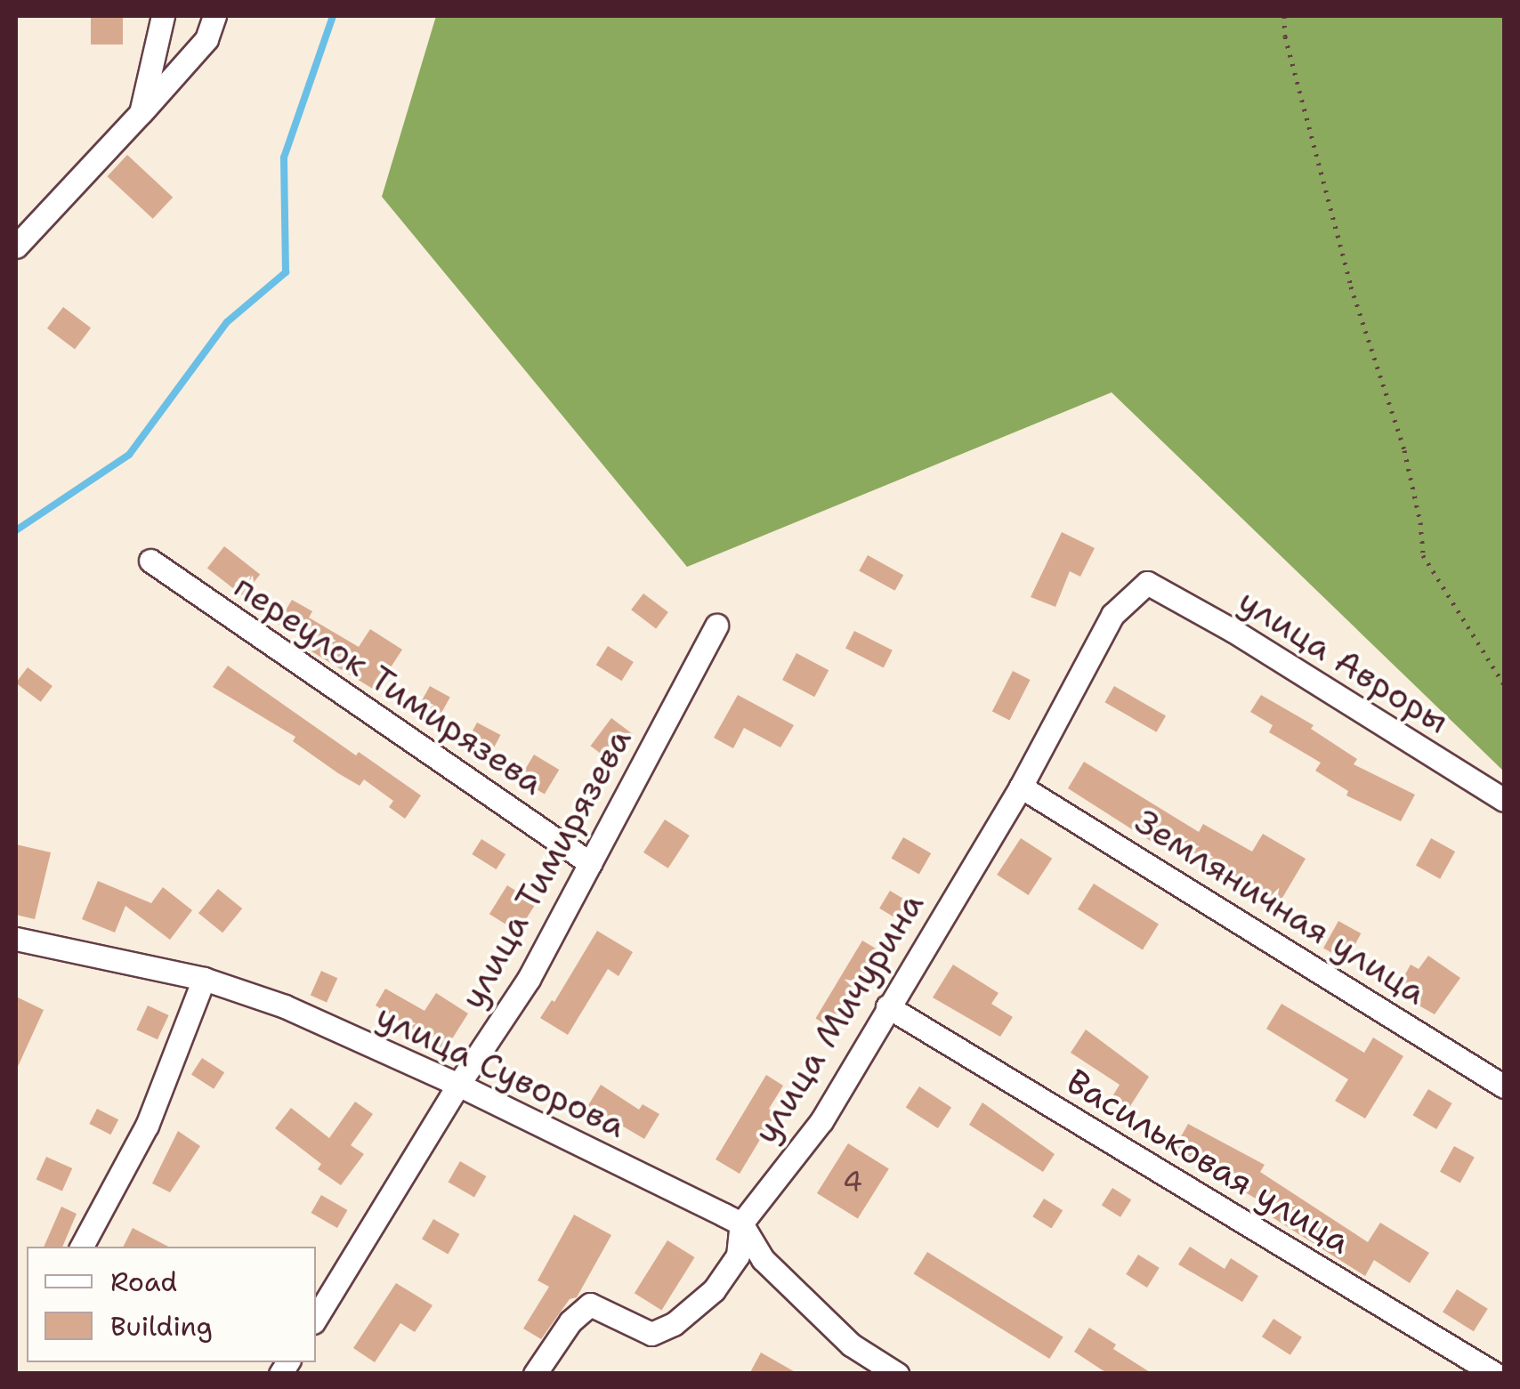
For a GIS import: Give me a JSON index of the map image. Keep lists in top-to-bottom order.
{
  "streets": {
    "street": [
      "улица Авроры",
      "переулок Тимирязева",
      "улица Тимирязева",
      "Земляничная улица",
      "улица Мичурина",
      "улица Суворова",
      "Васильковая улица"
    ]
  },
  "crossings": [
    ["улица Авроры", "улица Мичурина"],
    ["переулок Тимирязева", "улица Тимирязева"],
    ["улица Тимирязева", "улица Суворова"],
    ["Земляничная улица", "улица Мичурина"],
    ["улица Мичурина", "улица Суворова"],
    ["улица Мичурина", "Васильковая улица"]
  ],
  "house_numbers": ["4"],
  "legend": ["Road", "Building"]
}
